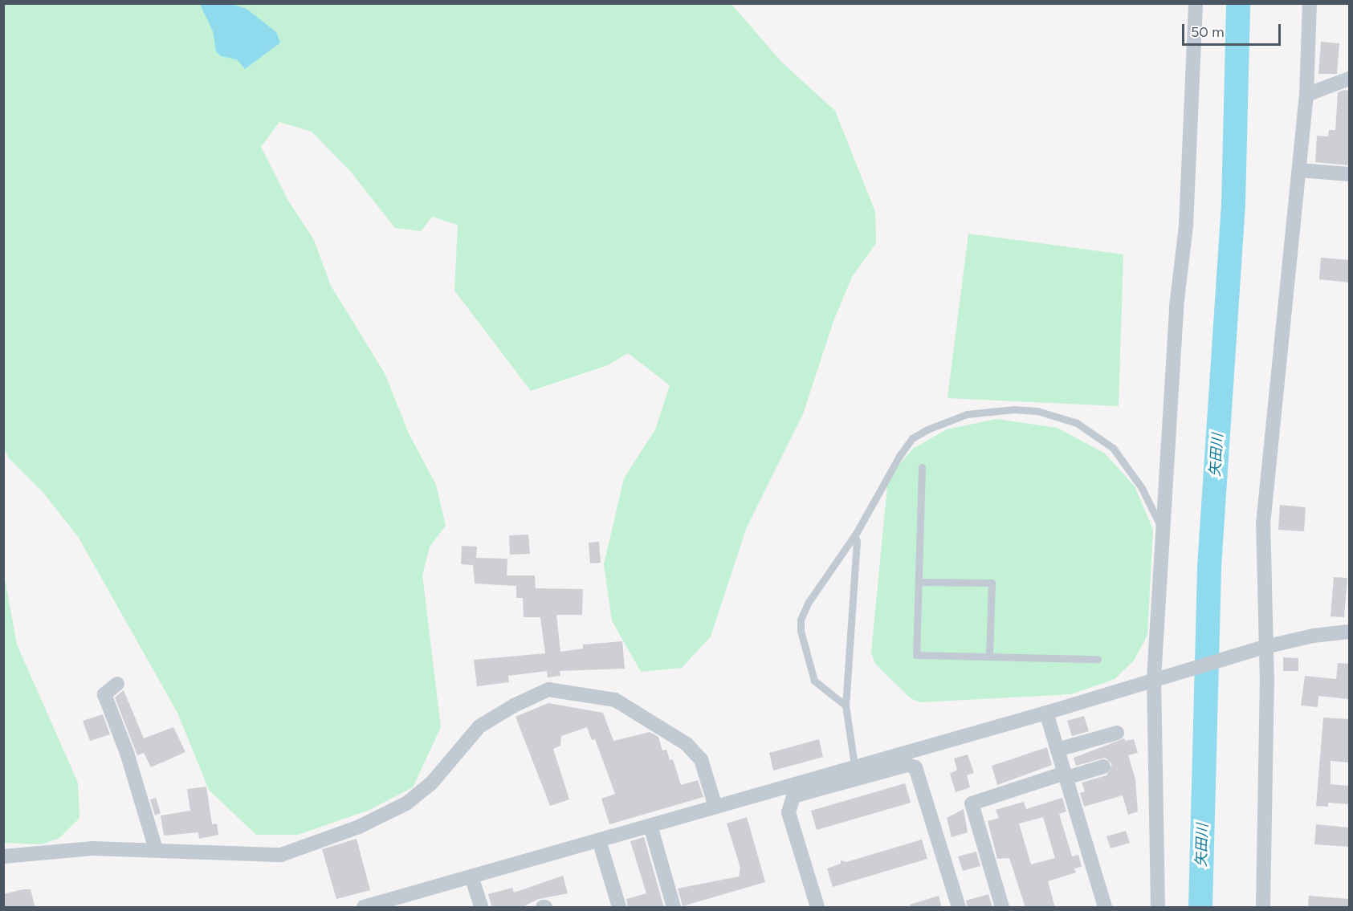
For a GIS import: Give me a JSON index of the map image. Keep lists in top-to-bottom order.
{
  "water": ["矢田川"],
  "scale_bar": "50 m"
}
